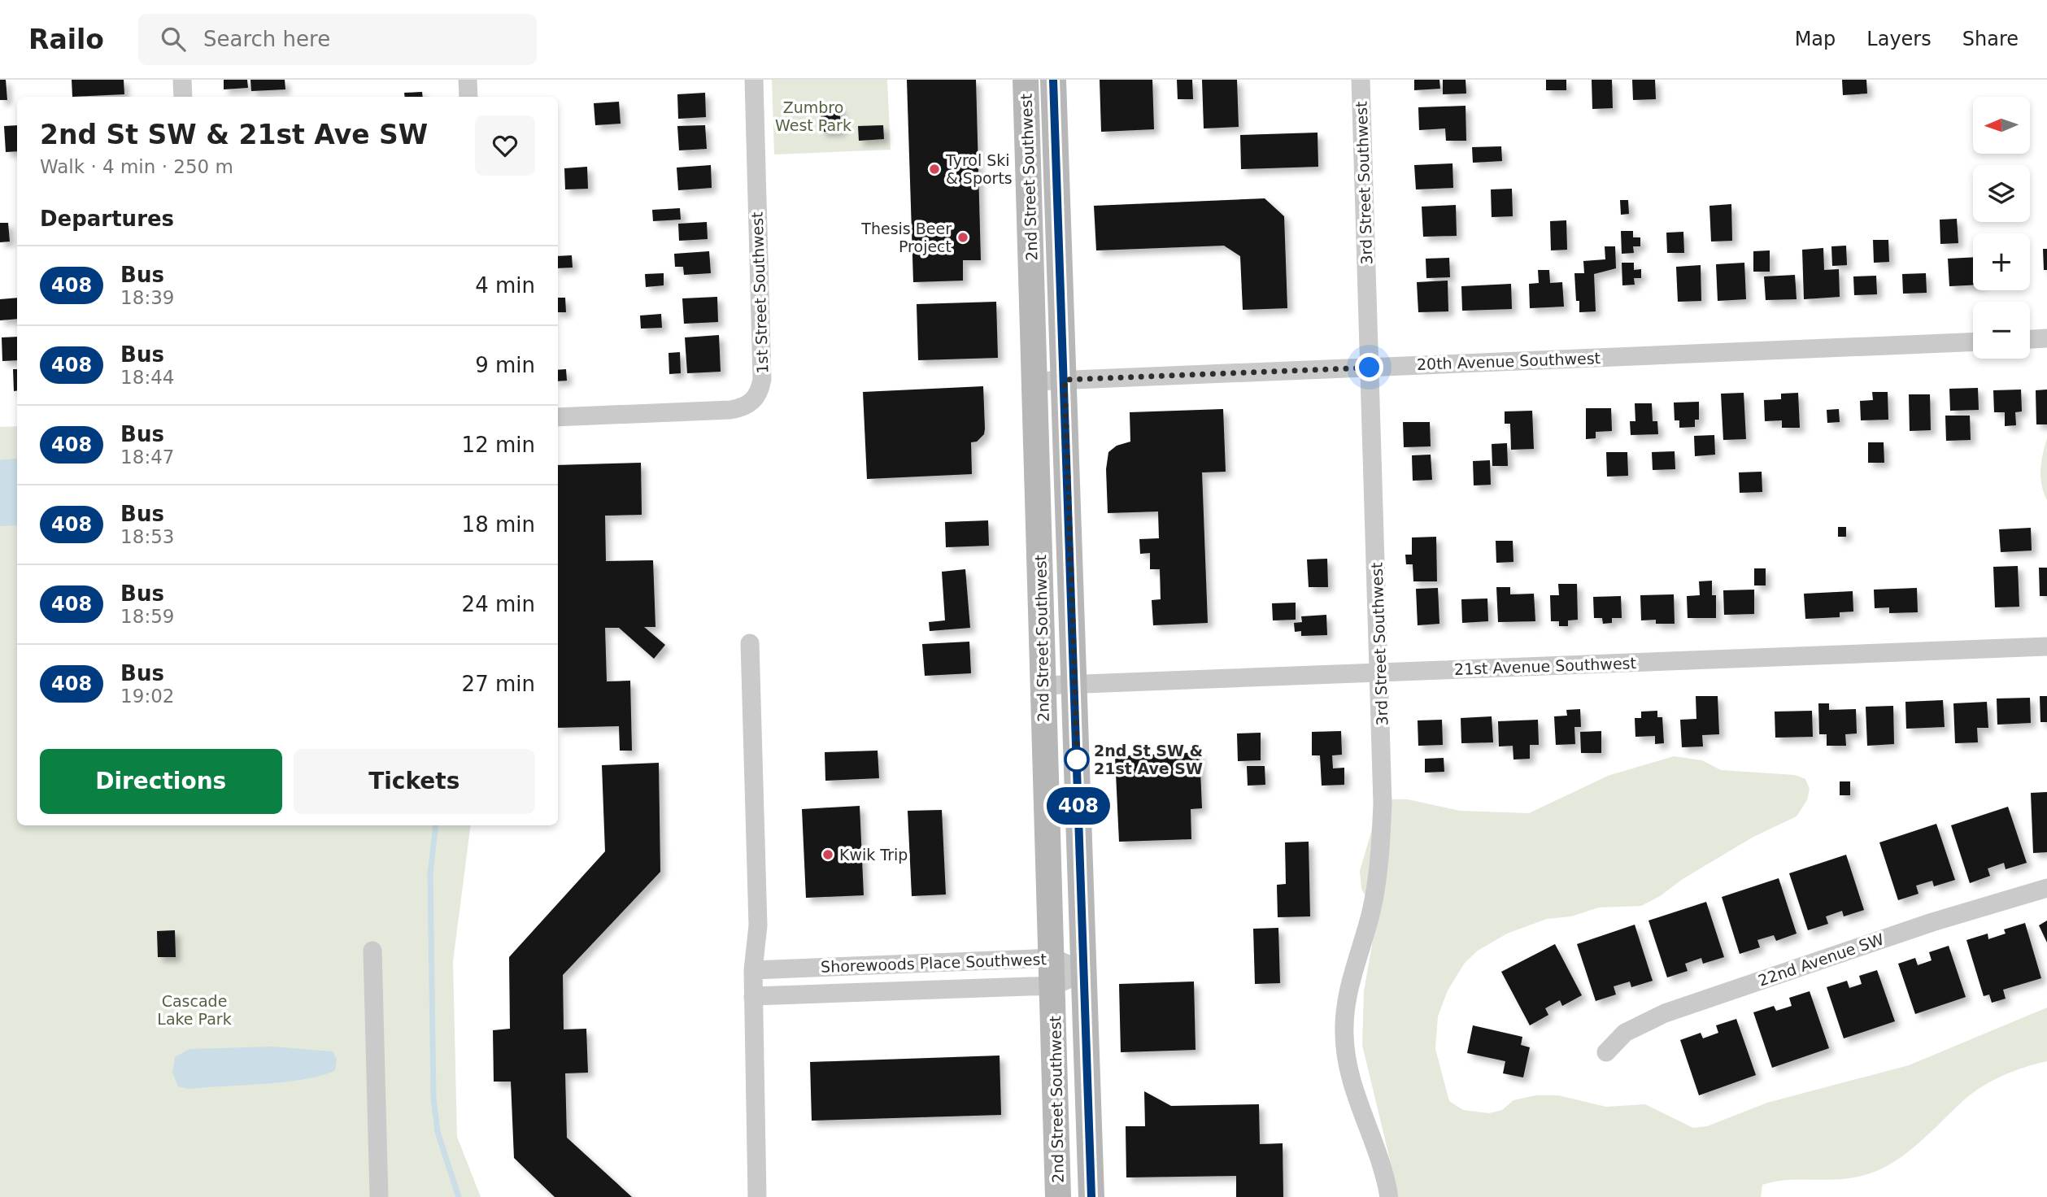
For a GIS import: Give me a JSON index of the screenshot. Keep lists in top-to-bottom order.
{
  "streets": {
    "main road": ["2nd Street Southwest"],
    "street": [
      "3rd Street Southwest",
      "1st Street Southwest",
      "20th Avenue Southwest",
      "21st Avenue Southwest",
      "22nd Avenue SW",
      "Shorewoods Place Southwest"
    ]
  },
  "crossings": [
    ["2nd Street Southwest", "20th Avenue Southwest"],
    ["2nd Street Southwest", "21st Avenue Southwest"],
    ["2nd Street Southwest", "Shorewoods Place Southwest"],
    ["3rd Street Southwest", "20th Avenue Southwest"],
    ["3rd Street Southwest", "21st Avenue Southwest"]
  ],
  "parks": ["Zumbro West Park", "Cascade Lake Park"],
  "places": [
    "Tyrol Ski & Sports",
    "Thesis Beer Project",
    "2nd St SW & 21st Ave SW",
    "Kwik Trip"
  ],
  "lines": ["bus line 408"],
  "north": "left",
  "page": {
    "header": "Railo",
    "search": "Search here",
    "nav": ["Map", "Layers", "Share"],
    "on_map": "408",
    "map_buttons": ["+", "−"],
    "heading": [
      ["2nd St SW & 21st Ave SW", "Walk · 4 min · 250 m"],
      "Departures"
    ],
    "list": [
      {
        "mark": "408",
        "name": "Bus",
        "note": "18:39",
        "value": "4 min"
      },
      {
        "mark": "408",
        "name": "Bus",
        "note": "18:44",
        "value": "9 min"
      },
      {
        "mark": "408",
        "name": "Bus",
        "note": "18:47",
        "value": "12 min"
      },
      {
        "mark": "408",
        "name": "Bus",
        "note": "18:53",
        "value": "18 min"
      },
      {
        "mark": "408",
        "name": "Bus",
        "note": "18:59",
        "value": "24 min"
      },
      {
        "mark": "408",
        "name": "Bus",
        "note": "19:02",
        "value": "27 min"
      }
    ],
    "buttons": ["Directions", "Tickets"]
  }
}
